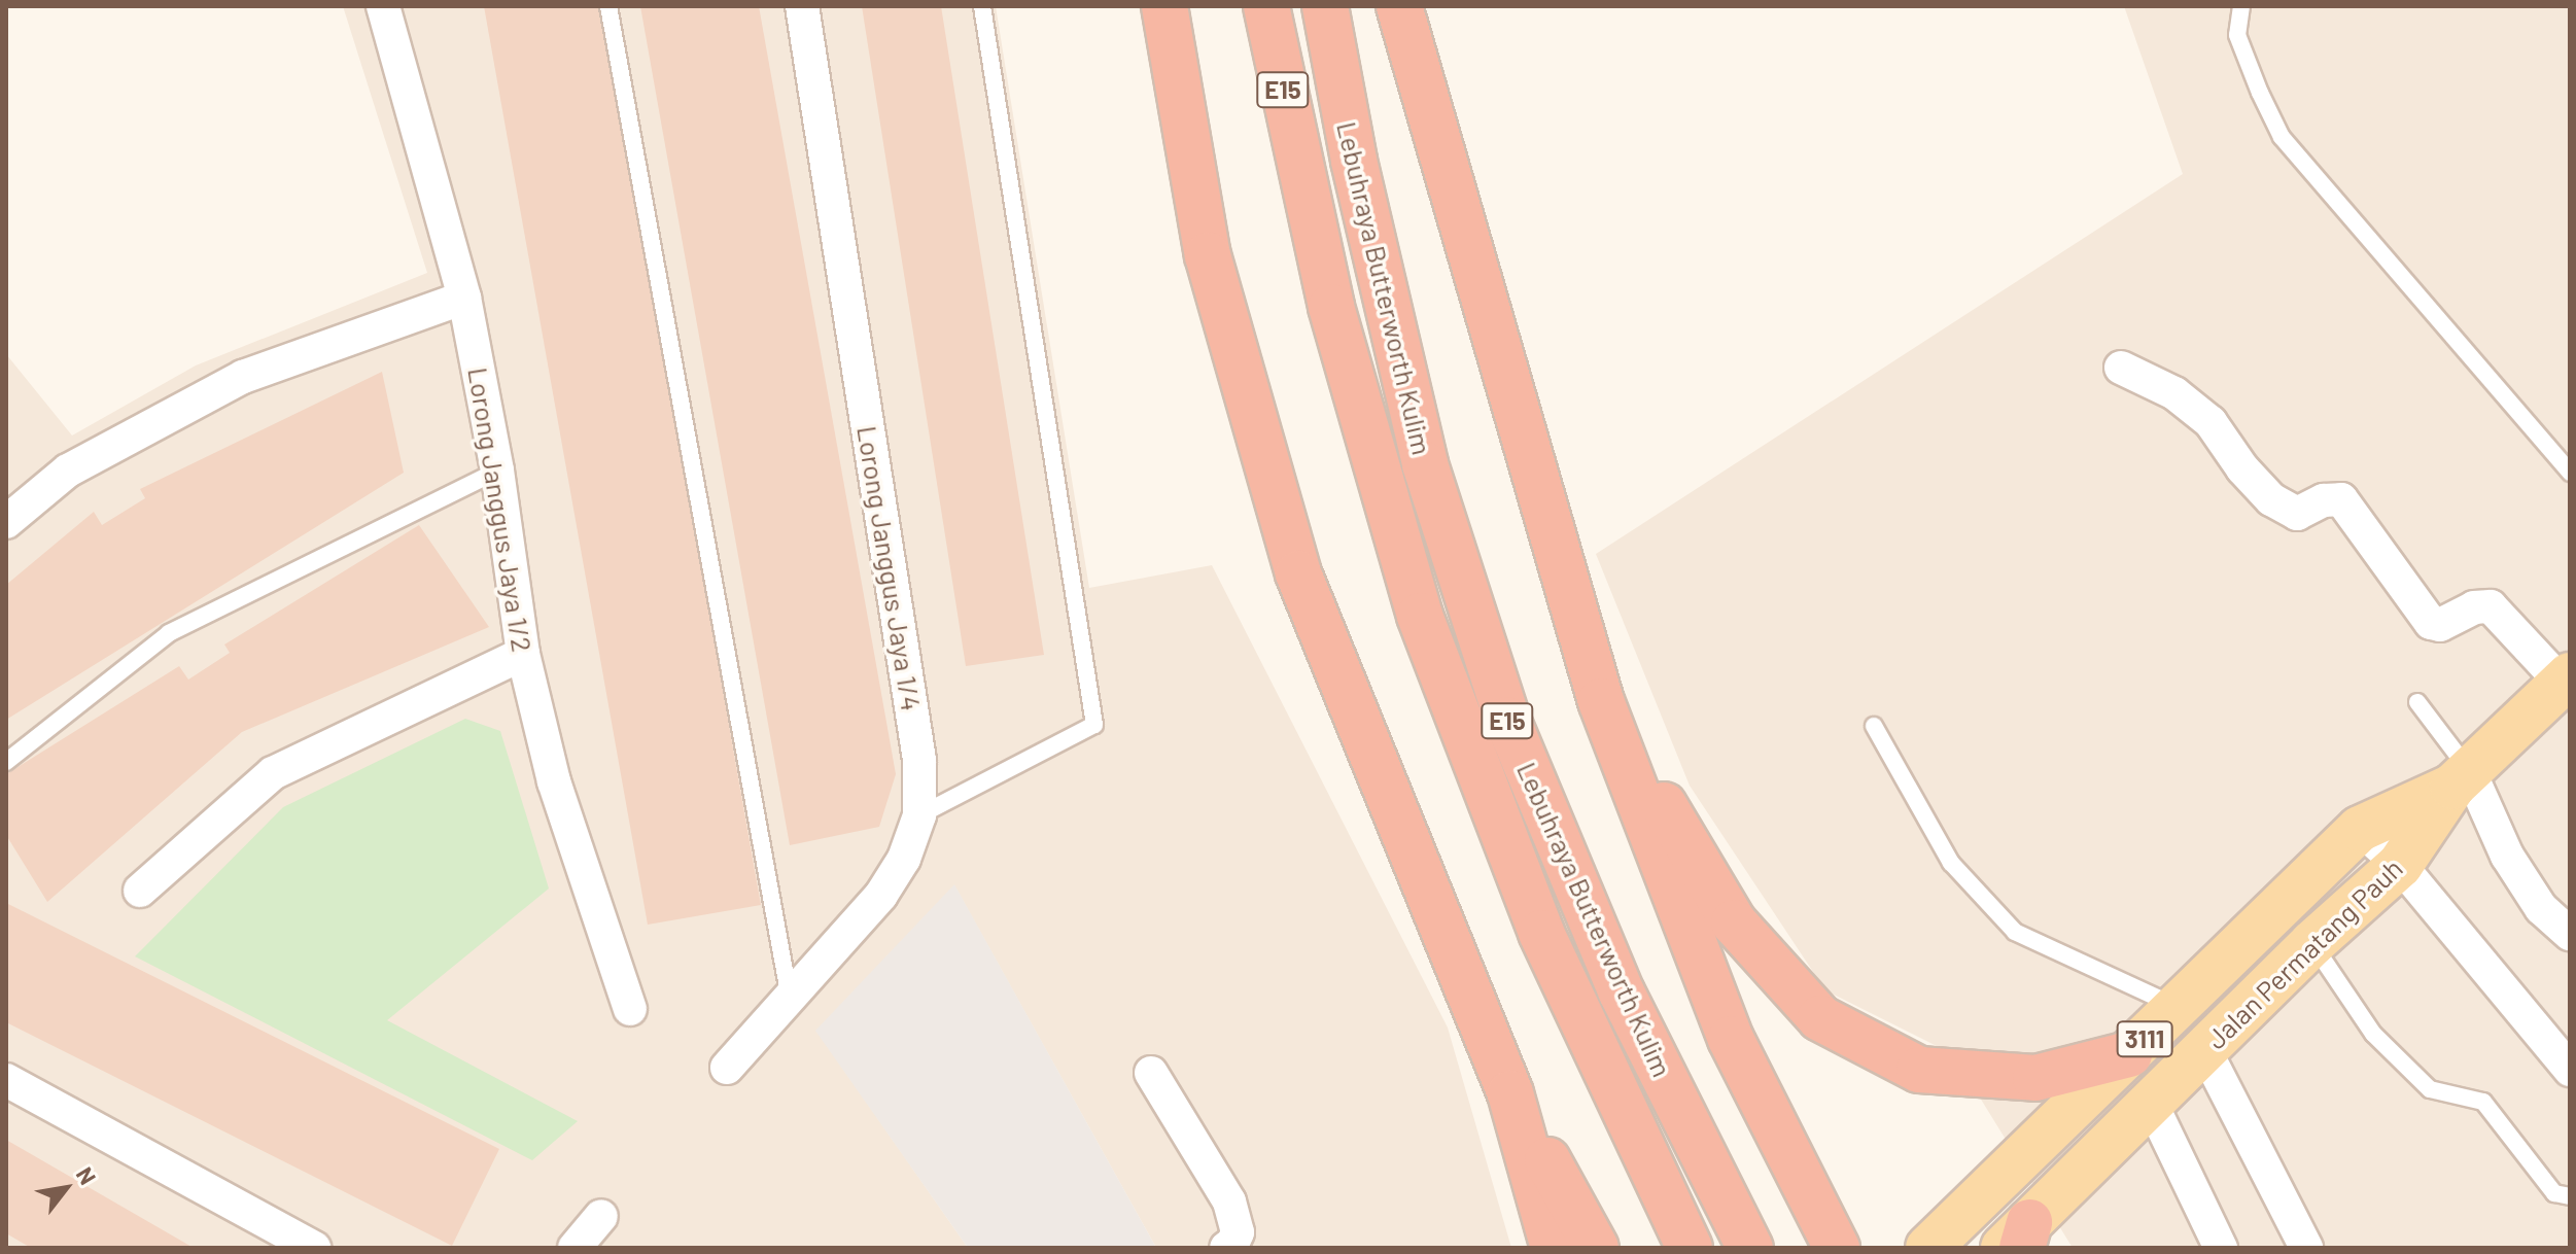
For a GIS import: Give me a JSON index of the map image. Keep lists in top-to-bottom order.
{
  "streets": {
    "highway": ["E15", "Lebuhraya Butterworth Kulim"],
    "main road": ["Jalan Permatang Pauh", "3111"],
    "street": ["Lorong Janggus Jaya 1/2", "Lorong Janggus Jaya 1/4"]
  },
  "north": "top right"
}
